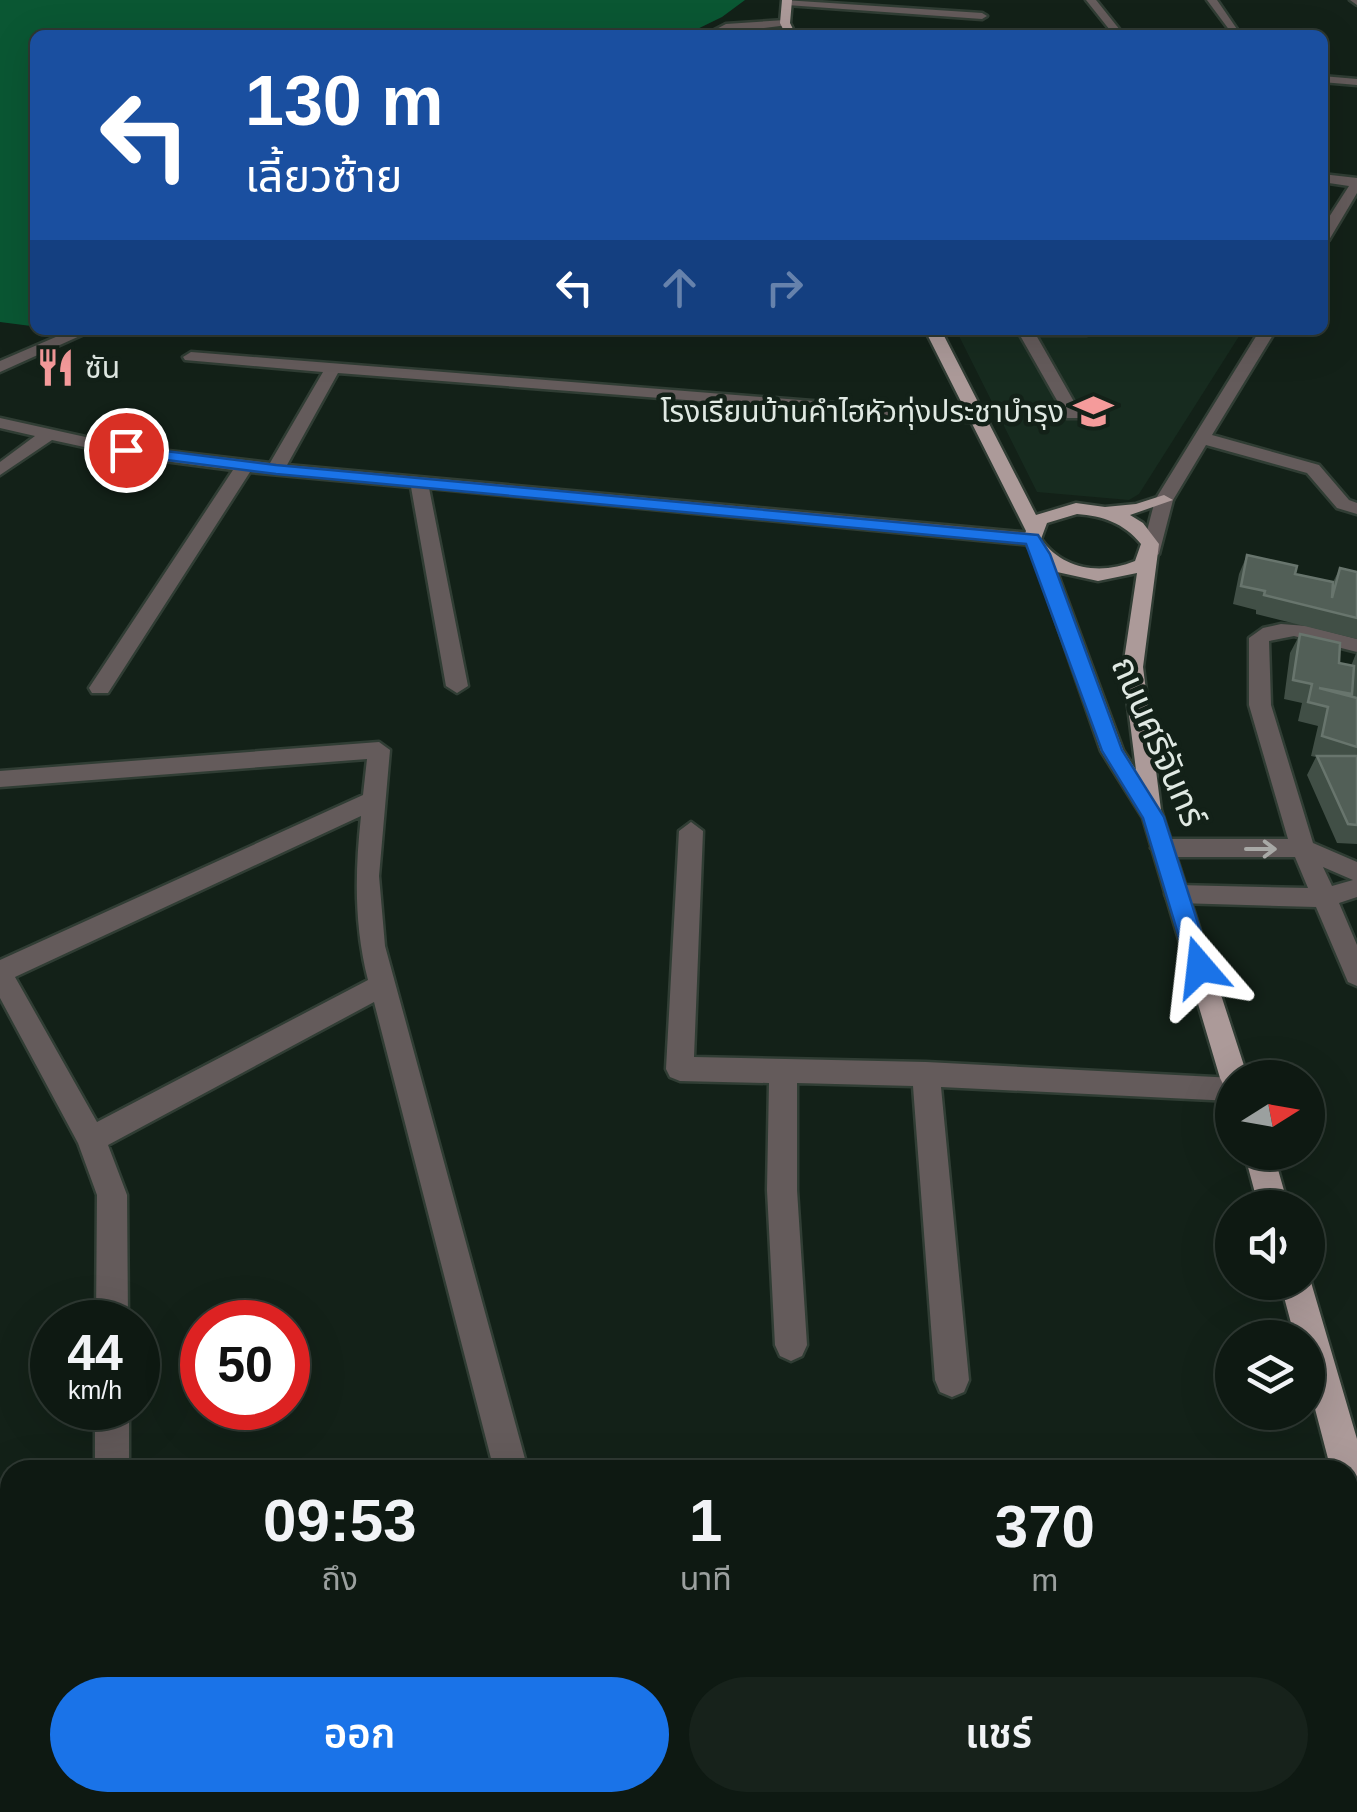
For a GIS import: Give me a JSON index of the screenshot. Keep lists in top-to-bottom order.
{
  "streets": {
    "main road": ["ถนนศรีจันทร์"]
  },
  "places": {
    "restaurant": ["ซัน"],
    "school or university": ["โรงเรียนบ้านคำไฮหัวทุ่งประชาบำรุง"]
  },
  "north": "right",
  "page": {
    "turn": ["130 m", "เลี้ยวซ้าย"],
    "speed": "44 km/h",
    "limit": "50",
    "eta": [
      "09:53",
      "ถึง",
      "1",
      "นาที",
      "370",
      "m"
    ],
    "buttons": ["ออก", "แชร์"]
  }
}
